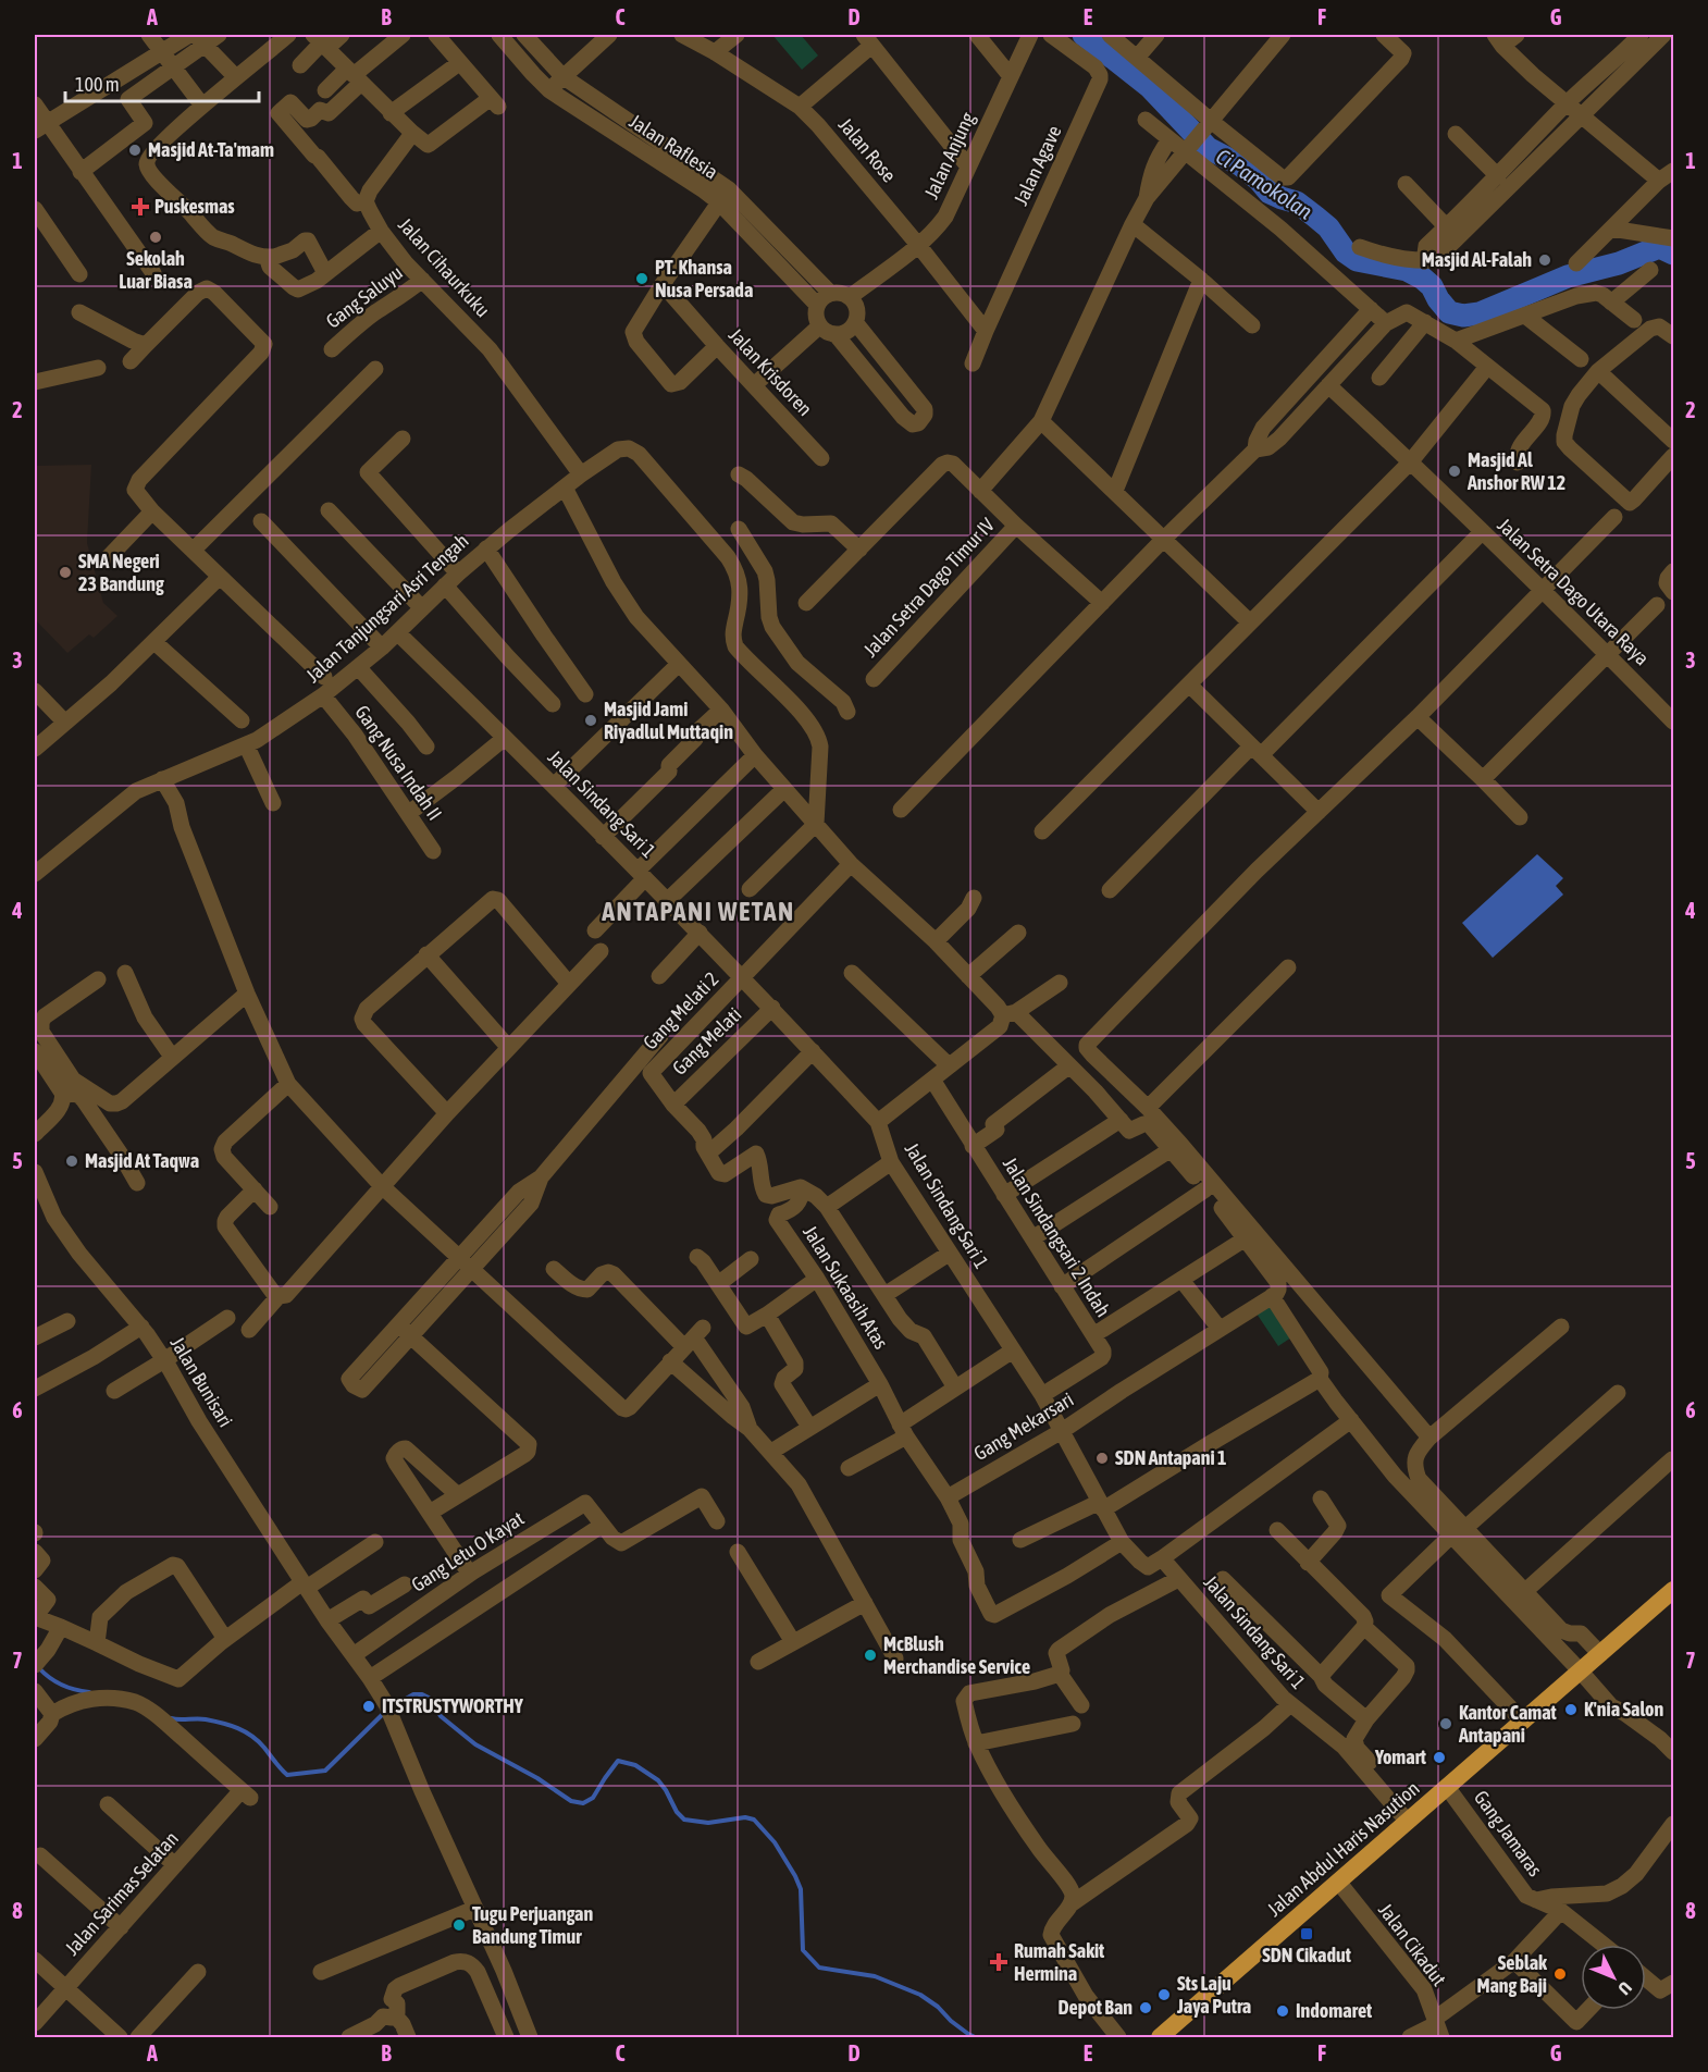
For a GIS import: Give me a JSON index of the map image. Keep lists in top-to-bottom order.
{
  "streets": {
    "highway": ["Jalan Abdul Haris Nasution"],
    "street": [
      "Jalan Raflesia",
      "Jalan Rose",
      "Jalan Anjung",
      "Jalan Agave",
      "Jalan Cihaurkuku",
      "Gang Saluyu",
      "Jalan Krisdoren",
      "Jalan Setra Dago Timur IV",
      "Jalan Setra Dago Utara Raya",
      "Jalan Tanjungsari Asri Tengah",
      "Gang Nusa Indah II",
      "Jalan Sindang Sari 1",
      "Gang Melati 2",
      "Gang Melati",
      "Jalan Sindangsari 2 Indah",
      "Jalan Sukaasih Atas",
      "Jalan Bunisari",
      "Gang Mekarsari",
      "Gang Letu O Kayat",
      "Gang Jamaras",
      "Jalan Sarimas Selatan",
      "Jalan Cikadut"
    ]
  },
  "crossings": [
    ["Jalan Raflesia", "Jalan Anjung"],
    ["Jalan Rose", "Jalan Anjung"],
    ["Jalan Rose", "Jalan Agave"],
    ["Jalan Cihaurkuku", "Gang Saluyu"],
    ["Jalan Cihaurkuku", "Jalan Tanjungsari Asri Tengah"],
    ["Jalan Tanjungsari Asri Tengah", "Gang Nusa Indah II"],
    ["Jalan Tanjungsari Asri Tengah", "Jalan Sindang Sari 1"],
    ["Jalan Sindang Sari 1", "Gang Melati 2"],
    ["Jalan Sindang Sari 1", "Gang Melati"],
    ["Jalan Sindang Sari 1", "Jalan Sindangsari 2 Indah"],
    ["Jalan Sindang Sari 1", "Jalan Sukaasih Atas"],
    ["Jalan Sindang Sari 1", "Gang Mekarsari"],
    ["Jalan Sindang Sari 1", "Jalan Abdul Haris Nasution"],
    ["Gang Melati 2", "Gang Melati"],
    ["Jalan Sukaasih Atas", "Gang Mekarsari"],
    ["Jalan Bunisari", "Gang Letu O Kayat"],
    ["Gang Jamaras", "Jalan Abdul Haris Nasution"],
    ["Jalan Abdul Haris Nasution", "Jalan Cikadut"]
  ],
  "districts": ["ANTAPANI WETAN"],
  "water": ["Ci Pamokolan"],
  "places": {
    "other": [
      "Masjid At-Ta'mam",
      "Sekolah Luar Biasa",
      "Masjid Al-Falah",
      "PT. Khansa Nusa Persada",
      "Masjid Al Anshor RW 12",
      "SMA Negeri 23 Bandung",
      "Masjid Jami Riyadlul Muttaqin",
      "Masjid At Taqwa",
      "SDN Antapani 1",
      "McBlush Merchandise Service",
      "ITSTRUSTYWORTHY",
      "K'nia Salon",
      "Kantor Camat Antapani",
      "Yomart",
      "Tugu Perjuangan Bandung Timur",
      "Seblak Mang Baji",
      "Sts Laju Jaya Putra",
      "Depot Ban",
      "Indomaret"
    ],
    "health": ["Puskesmas", "Rumah Sakit Hermina"],
    "transit": ["SDN Cikadut"]
  },
  "scale_bar": "100 m",
  "north": "bottom right",
  "grid": {
    "columns": [
      "A",
      "B",
      "C",
      "D",
      "E",
      "F",
      "G"
    ],
    "rows": [
      "1",
      "2",
      "3",
      "4",
      "5",
      "6",
      "7",
      "8"
    ]
  }
}
